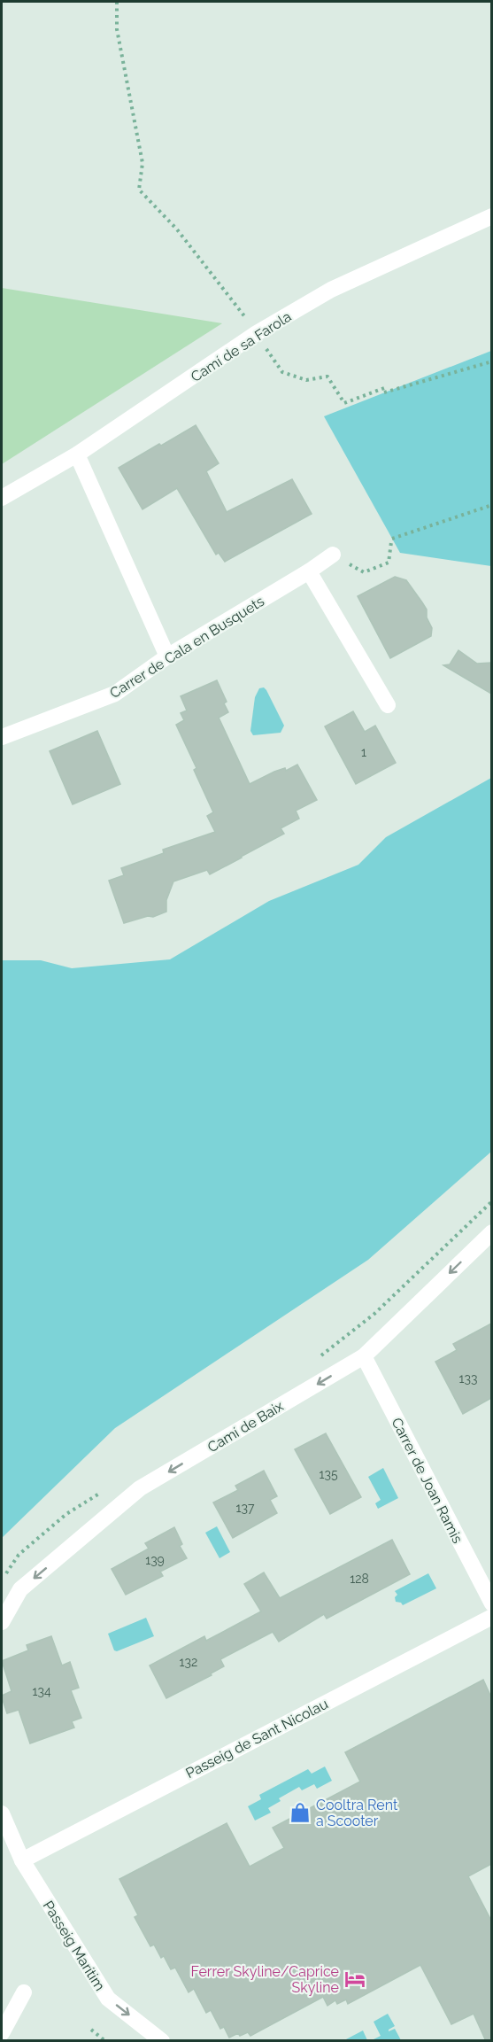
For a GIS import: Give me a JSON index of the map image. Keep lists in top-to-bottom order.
{
  "streets": {
    "street": [
      "Camí de sa Farola",
      "Carrer de Cala en Busquets",
      "Camí de Baix",
      "Carrer de Joan Ramis",
      "Passeig de Sant Nicolau",
      "Passeig Marítim"
    ]
  },
  "crossings": [
    ["Camí de Baix", "Carrer de Joan Ramis"],
    ["Passeig de Sant Nicolau", "Passeig Marítim"]
  ],
  "one_way": ["Camí de Baix", "Passeig Marítim"],
  "places": {
    "shop": ["Cooltra Rent a Scooter"],
    "hotel": ["Ferrer Skyline/Caprice Skyline"]
  },
  "house_numbers": [
    "1",
    "133",
    "135",
    "137",
    "139",
    "128",
    "132",
    "134"
  ]
}
